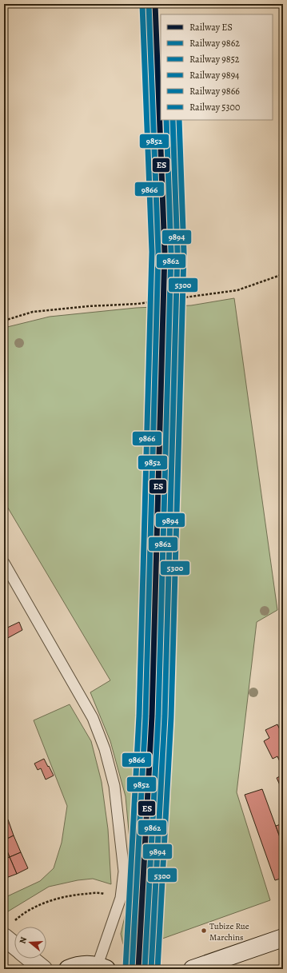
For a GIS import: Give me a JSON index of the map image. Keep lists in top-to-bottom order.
{
  "places": ["Tubize Rue Marchins"],
  "lines": [
    "rail line ES",
    "rail line 9852",
    "rail line 9866",
    "rail line 9862",
    "rail line 9894",
    "rail line 5300"
  ],
  "legend": [
    "Railway ES",
    "Railway 9862",
    "Railway 9852",
    "Railway 9894",
    "Railway 9866",
    "Railway 5300"
  ],
  "north": "left"
}
